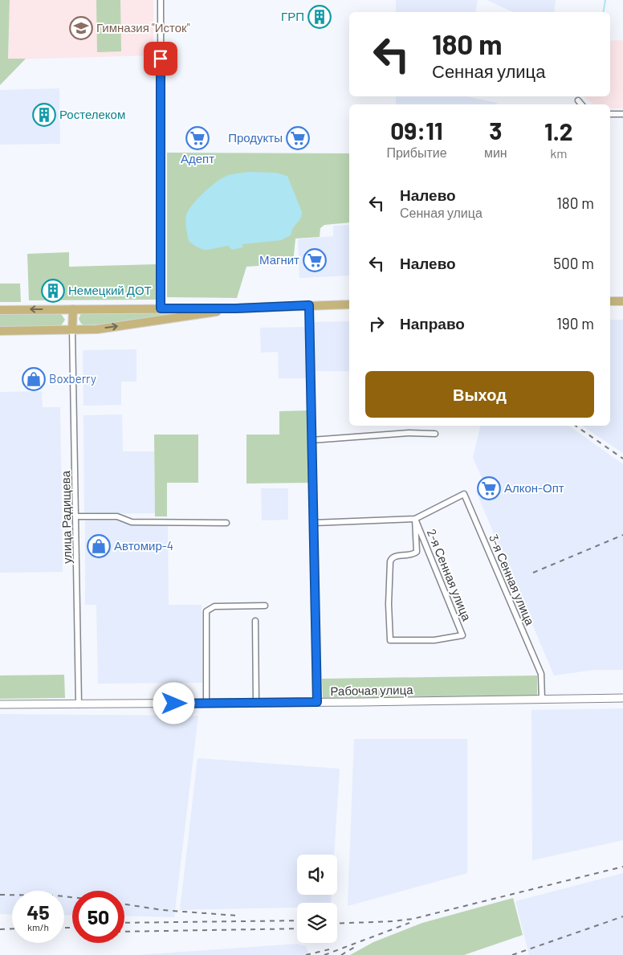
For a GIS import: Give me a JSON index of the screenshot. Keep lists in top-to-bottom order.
{
  "streets": {
    "main road": ["Рабочая улица"],
    "street": ["улица Радищева", "2-я Сенная улица", "3-я Сенная улица"]
  },
  "crossings": [
    ["улица Радищева", "Рабочая улица"],
    ["2-я Сенная улица", "3-я Сенная улица"],
    ["3-я Сенная улица", "Рабочая улица"]
  ],
  "places": {
    "building": ["ГРП", "Ростелеком", "Немецкий ДОТ"],
    "school or university": ["Гимназия \"Исток\""],
    "supermarket": [
      "Адепт",
      "Продукты",
      "Магнит",
      "Алкон-Опт"
    ],
    "shop": ["Boxberry", "Автомир-4"]
  },
  "page": {
    "turn": ["180 m", "Сенная улица"],
    "eta": [
      "09:11",
      "Прибытие",
      "3",
      "мин",
      "1.2",
      "km"
    ],
    "list": [
      {
        "name": "Налево",
        "note": "Сенная улица",
        "value": "180 m"
      },
      {
        "name": "Налево",
        "value": "500 m"
      },
      {
        "name": "Направо",
        "value": "190 m"
      }
    ],
    "buttons": "Выход",
    "speed": "45 km/h",
    "limit": "50"
  }
}
